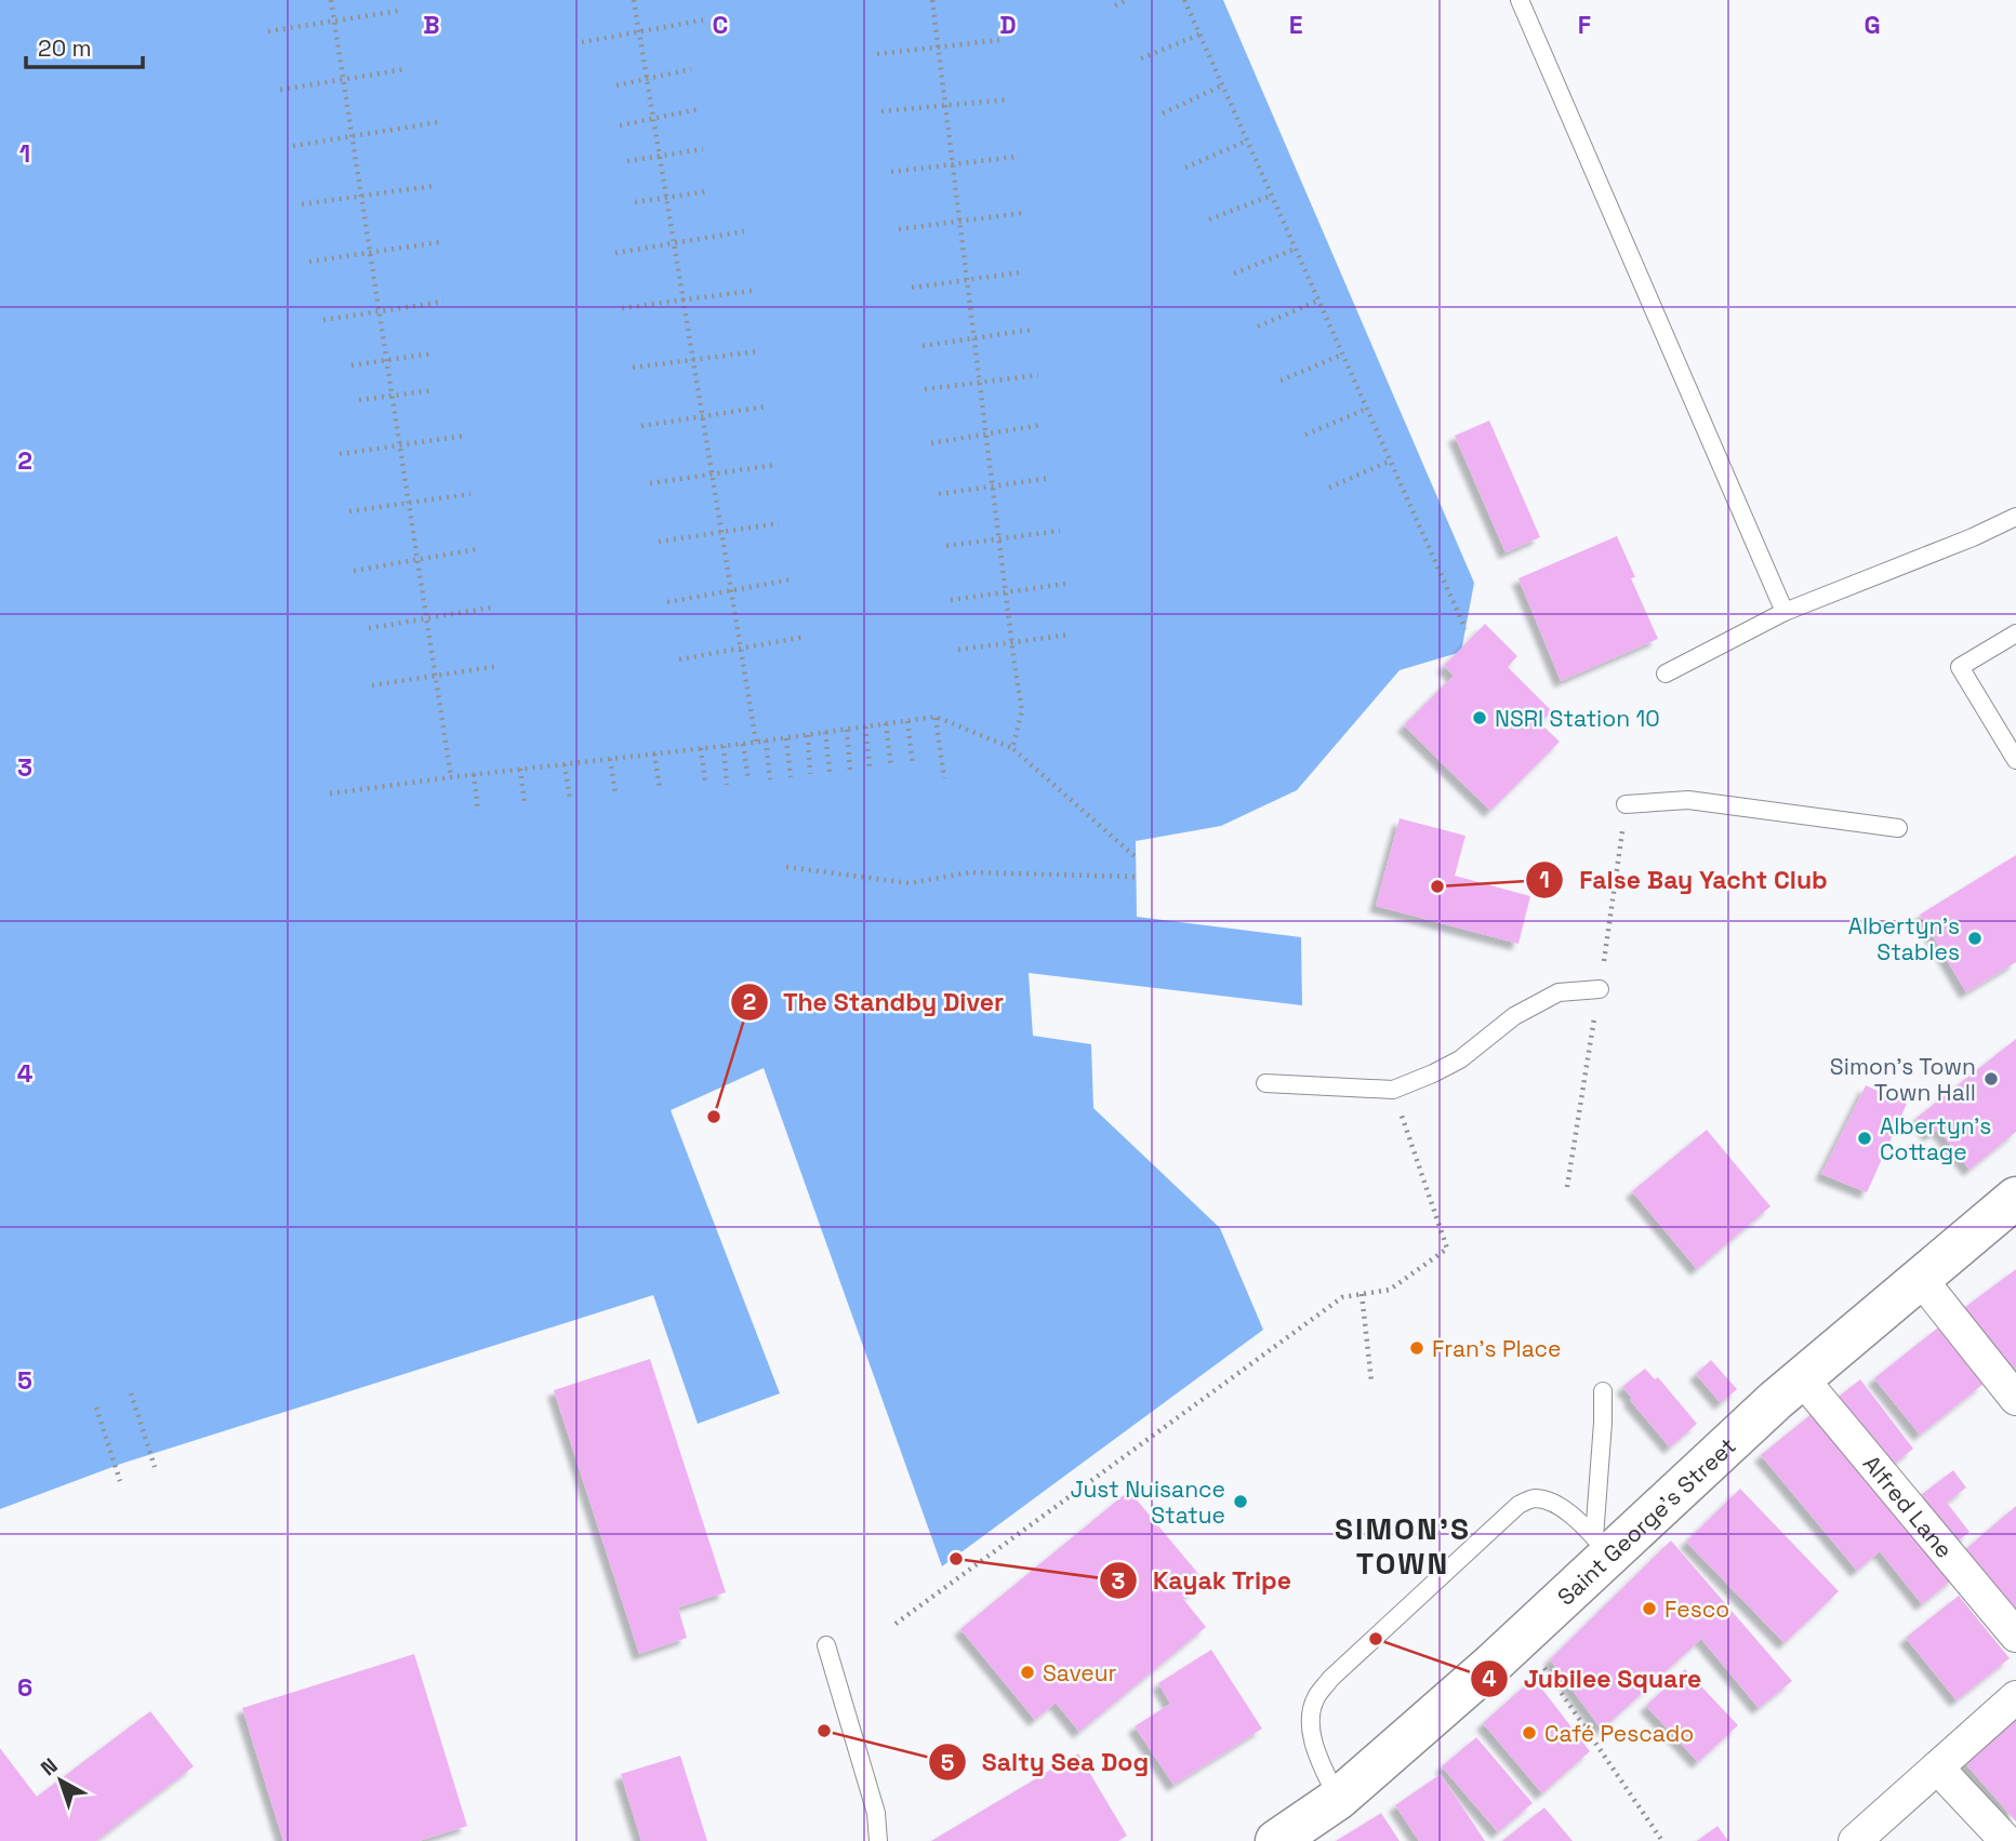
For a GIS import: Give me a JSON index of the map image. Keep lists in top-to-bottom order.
{
  "streets": {
    "main road": ["Saint George's Street"],
    "street": ["Alfred Lane"]
  },
  "crossings": [
    ["Alfred Lane", "Saint George's Street"]
  ],
  "districts": ["SIMON'S TOWN"],
  "places": [
    "NSRI Station 10",
    "False Bay Yacht Club",
    "Albertyn's Stables",
    "Simon's Town Town Hall",
    "The Standby Diver",
    "Albertyn's Cottage",
    "Fran's Place",
    "Just Nuisance Statue",
    "Kayak Tripe",
    "Fesco",
    "Jubilee Square",
    "Saveur",
    "Salty Sea Dog",
    "Café Pescado"
  ],
  "scale_bar": "20 m",
  "north": "top left",
  "grid": {
    "columns": [
      "B",
      "C",
      "D",
      "E",
      "F",
      "G"
    ],
    "rows": [
      "1",
      "2",
      "3",
      "4",
      "5",
      "6"
    ]
  }
}
